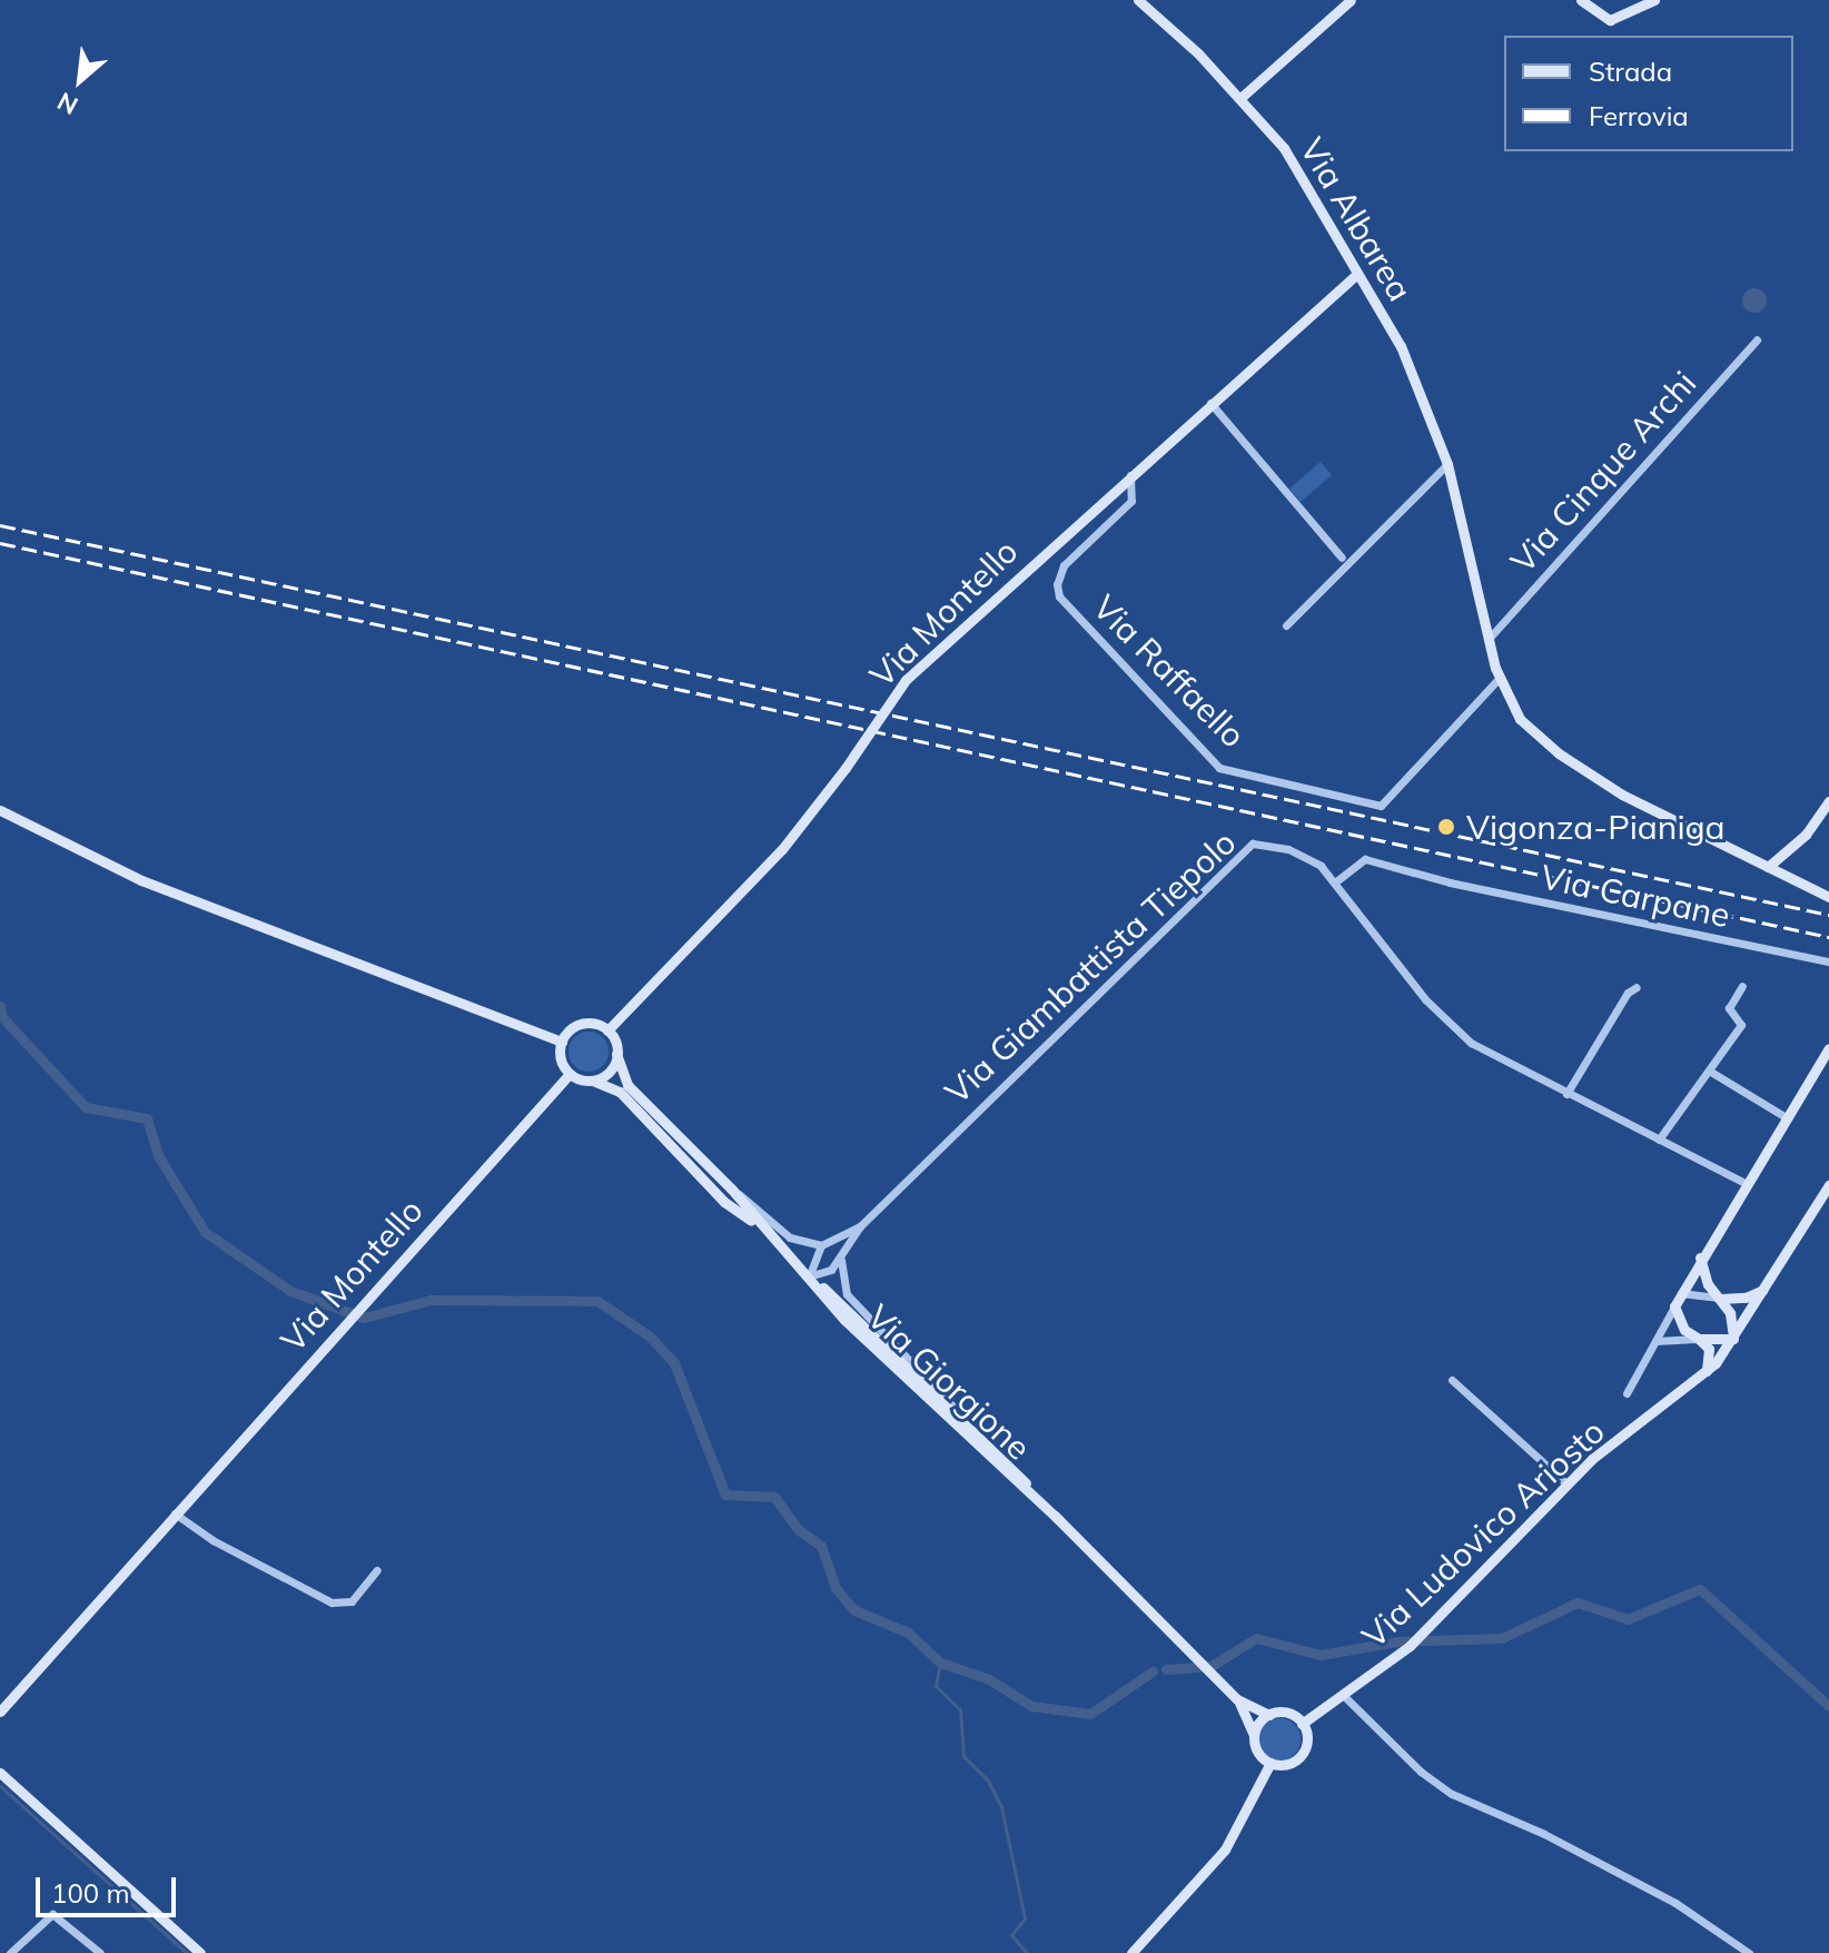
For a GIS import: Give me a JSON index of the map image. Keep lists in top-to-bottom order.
{
  "streets": {
    "street": [
      "Via Albarea",
      "Via Cinque Archi",
      "Via Montello",
      "Via Raffaello",
      "Via Carpane",
      "Via Giambattista Tiepolo",
      "Via Giorgione",
      "Via Ludovico Ariosto"
    ]
  },
  "crossings": [
    ["Via Albarea", "Via Cinque Archi"],
    ["Via Albarea", "Via Montello"],
    ["Via Albarea", "Via Raffaello"],
    ["Via Montello", "Via Raffaello"],
    ["Via Montello", "Via Giorgione"],
    ["Via Carpane", "Via Giambattista Tiepolo"],
    ["Via Giambattista Tiepolo", "Via Giorgione"],
    ["Via Giambattista Tiepolo", "Via Ludovico Ariosto"],
    ["Via Giorgione", "Via Ludovico Ariosto"]
  ],
  "places": ["Vigonza-Pianiga"],
  "legend": ["Strada", "Ferrovia"],
  "scale_bar": "100 m",
  "north": "bottom left"
}
